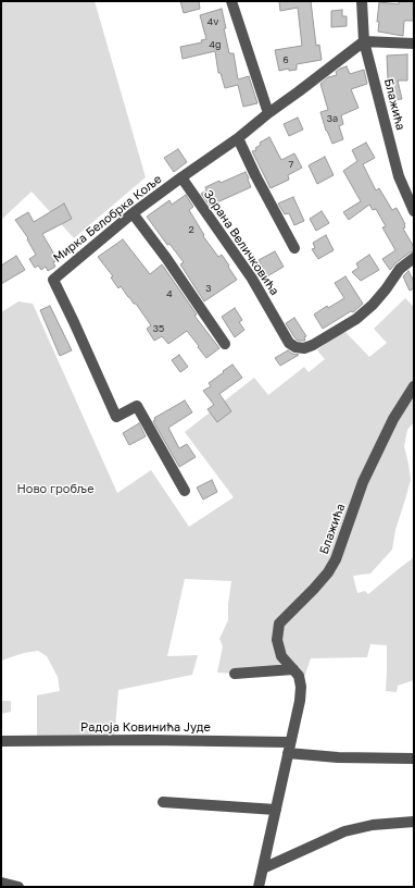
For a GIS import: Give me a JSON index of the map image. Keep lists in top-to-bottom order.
{
  "streets": {
    "street": [
      "Блажића",
      "Мирка Белобрка Коље",
      "Зорана Величковића",
      "Радоја Ковинића Јуде"
    ]
  },
  "crossings": [
    ["Блажића", "Мирка Белобрка Коље"],
    ["Блажића", "Радоја Ковинића Јуде"],
    ["Мирка Белобрка Коље", "Зорана Величковића"]
  ],
  "parks": ["Ново гробље"],
  "house_numbers": [
    "4v",
    "4g",
    "6",
    "3a",
    "7",
    "2",
    "3",
    "4",
    "35"
  ]
}
